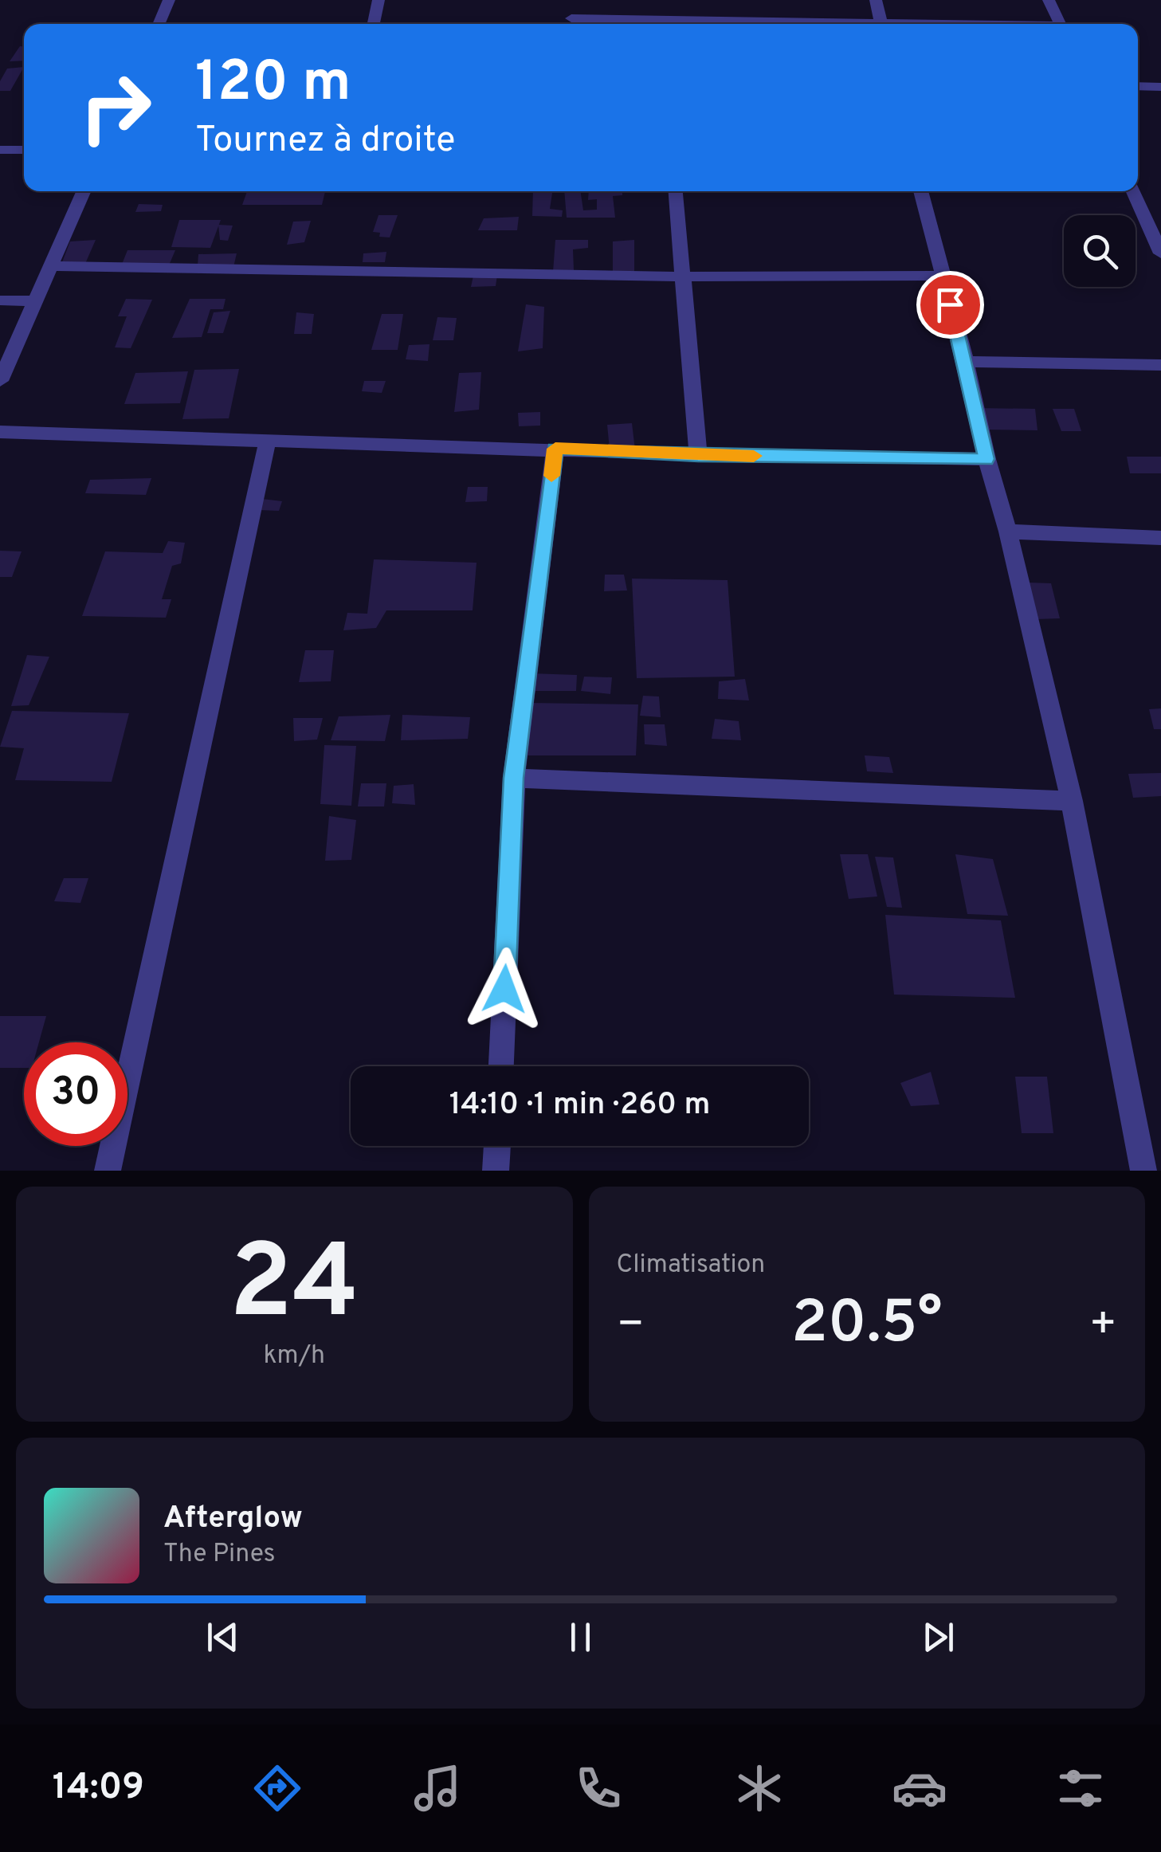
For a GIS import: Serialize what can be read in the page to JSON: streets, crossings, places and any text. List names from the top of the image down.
{
  "page": {
    "turn": ["120 m", "Tournez à droite"],
    "limit": "30",
    "trip": "14:10 · 1 min · 260 m",
    "tile": [
      ["24", "km/h"],
      "Climatisation"
    ],
    "heat": ["−", "20.5°", "+"],
    "song": ["Afterglow", "The Pines"],
    "tabs": "14:09"
  }
}
